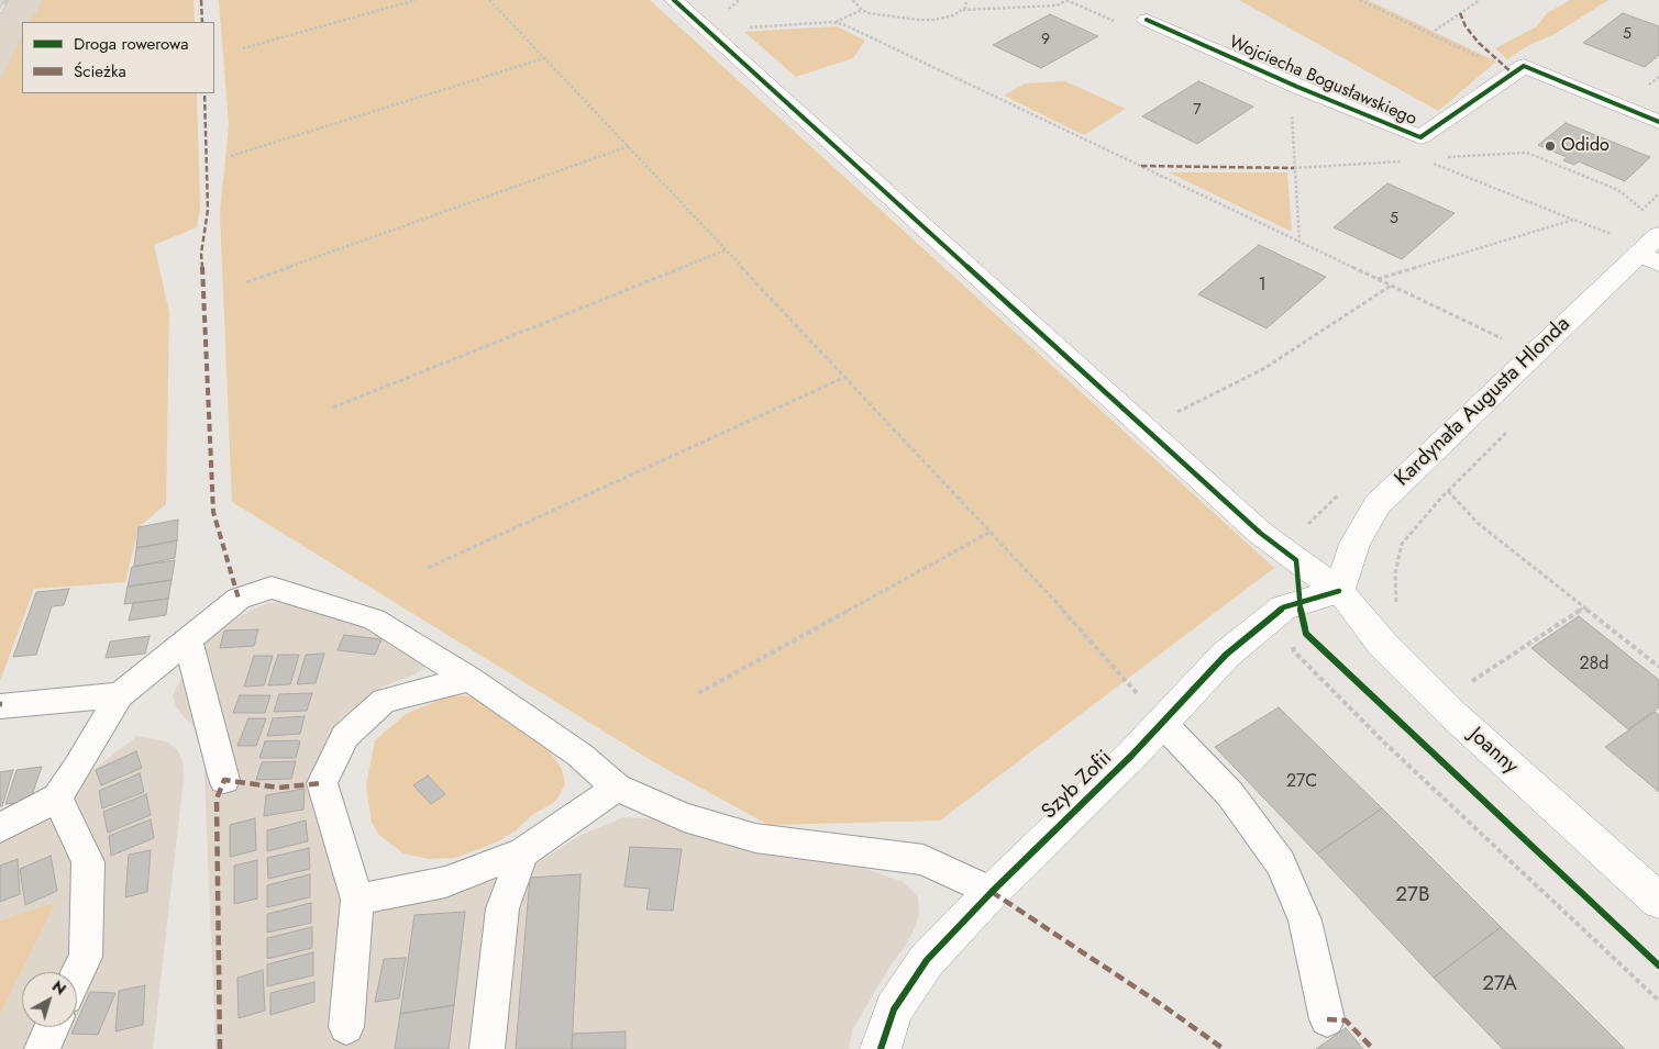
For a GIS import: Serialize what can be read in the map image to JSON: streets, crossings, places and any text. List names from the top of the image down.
{
  "streets": {
    "street": [
      "Wojciecha Bogusławskiego",
      "Kardynała Augusta Hlonda",
      "Joanny",
      "Szyb Zofii"
    ]
  },
  "crossings": [
    ["Kardynała Augusta Hlonda", "Joanny"],
    ["Kardynała Augusta Hlonda", "Szyb Zofii"],
    ["Joanny", "Szyb Zofii"]
  ],
  "places": ["Odido"],
  "house_numbers": [
    "5",
    "9",
    "7",
    "5",
    "1",
    "28d",
    "27C",
    "27B",
    "27A"
  ],
  "legend": ["Droga rowerowa", "Ścieżka"],
  "north": "top right"
}
